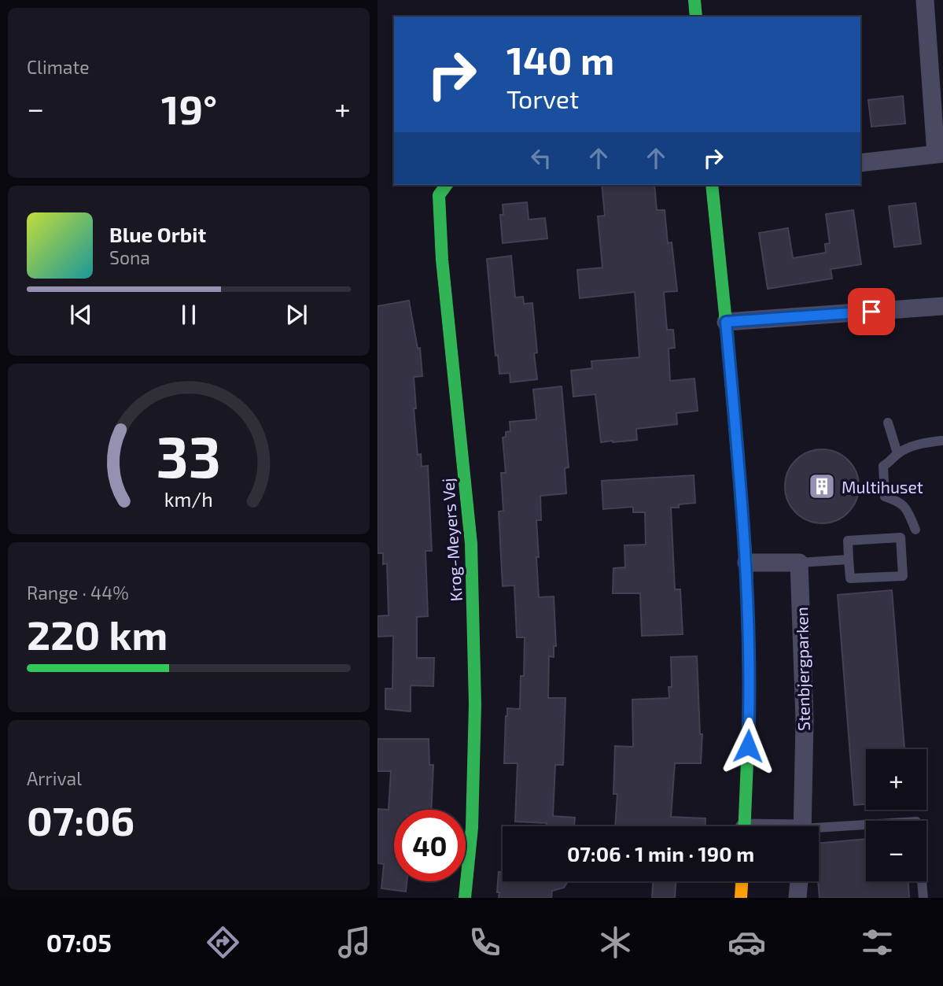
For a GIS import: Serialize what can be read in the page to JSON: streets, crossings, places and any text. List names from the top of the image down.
{
  "streets": {
    "street": ["Krog-Meyers Vej", "Stenbjergparken"]
  },
  "places": {
    "building": ["Multihuset"]
  },
  "page": {
    "tile": [
      "Climate",
      ["Range · 44%", "220 km"],
      ["Arrival", "07:06"]
    ],
    "turn": ["140 m", "Torvet"],
    "heat": ["−", "19°", "+"],
    "song": ["Blue Orbit", "Sona"],
    "map_buttons": ["+", "−"],
    "limit": "40",
    "trip": "07:06 · 1 min · 190 m",
    "tabs": "07:05",
    "gauge": ["33", "km/h"]
  }
}
